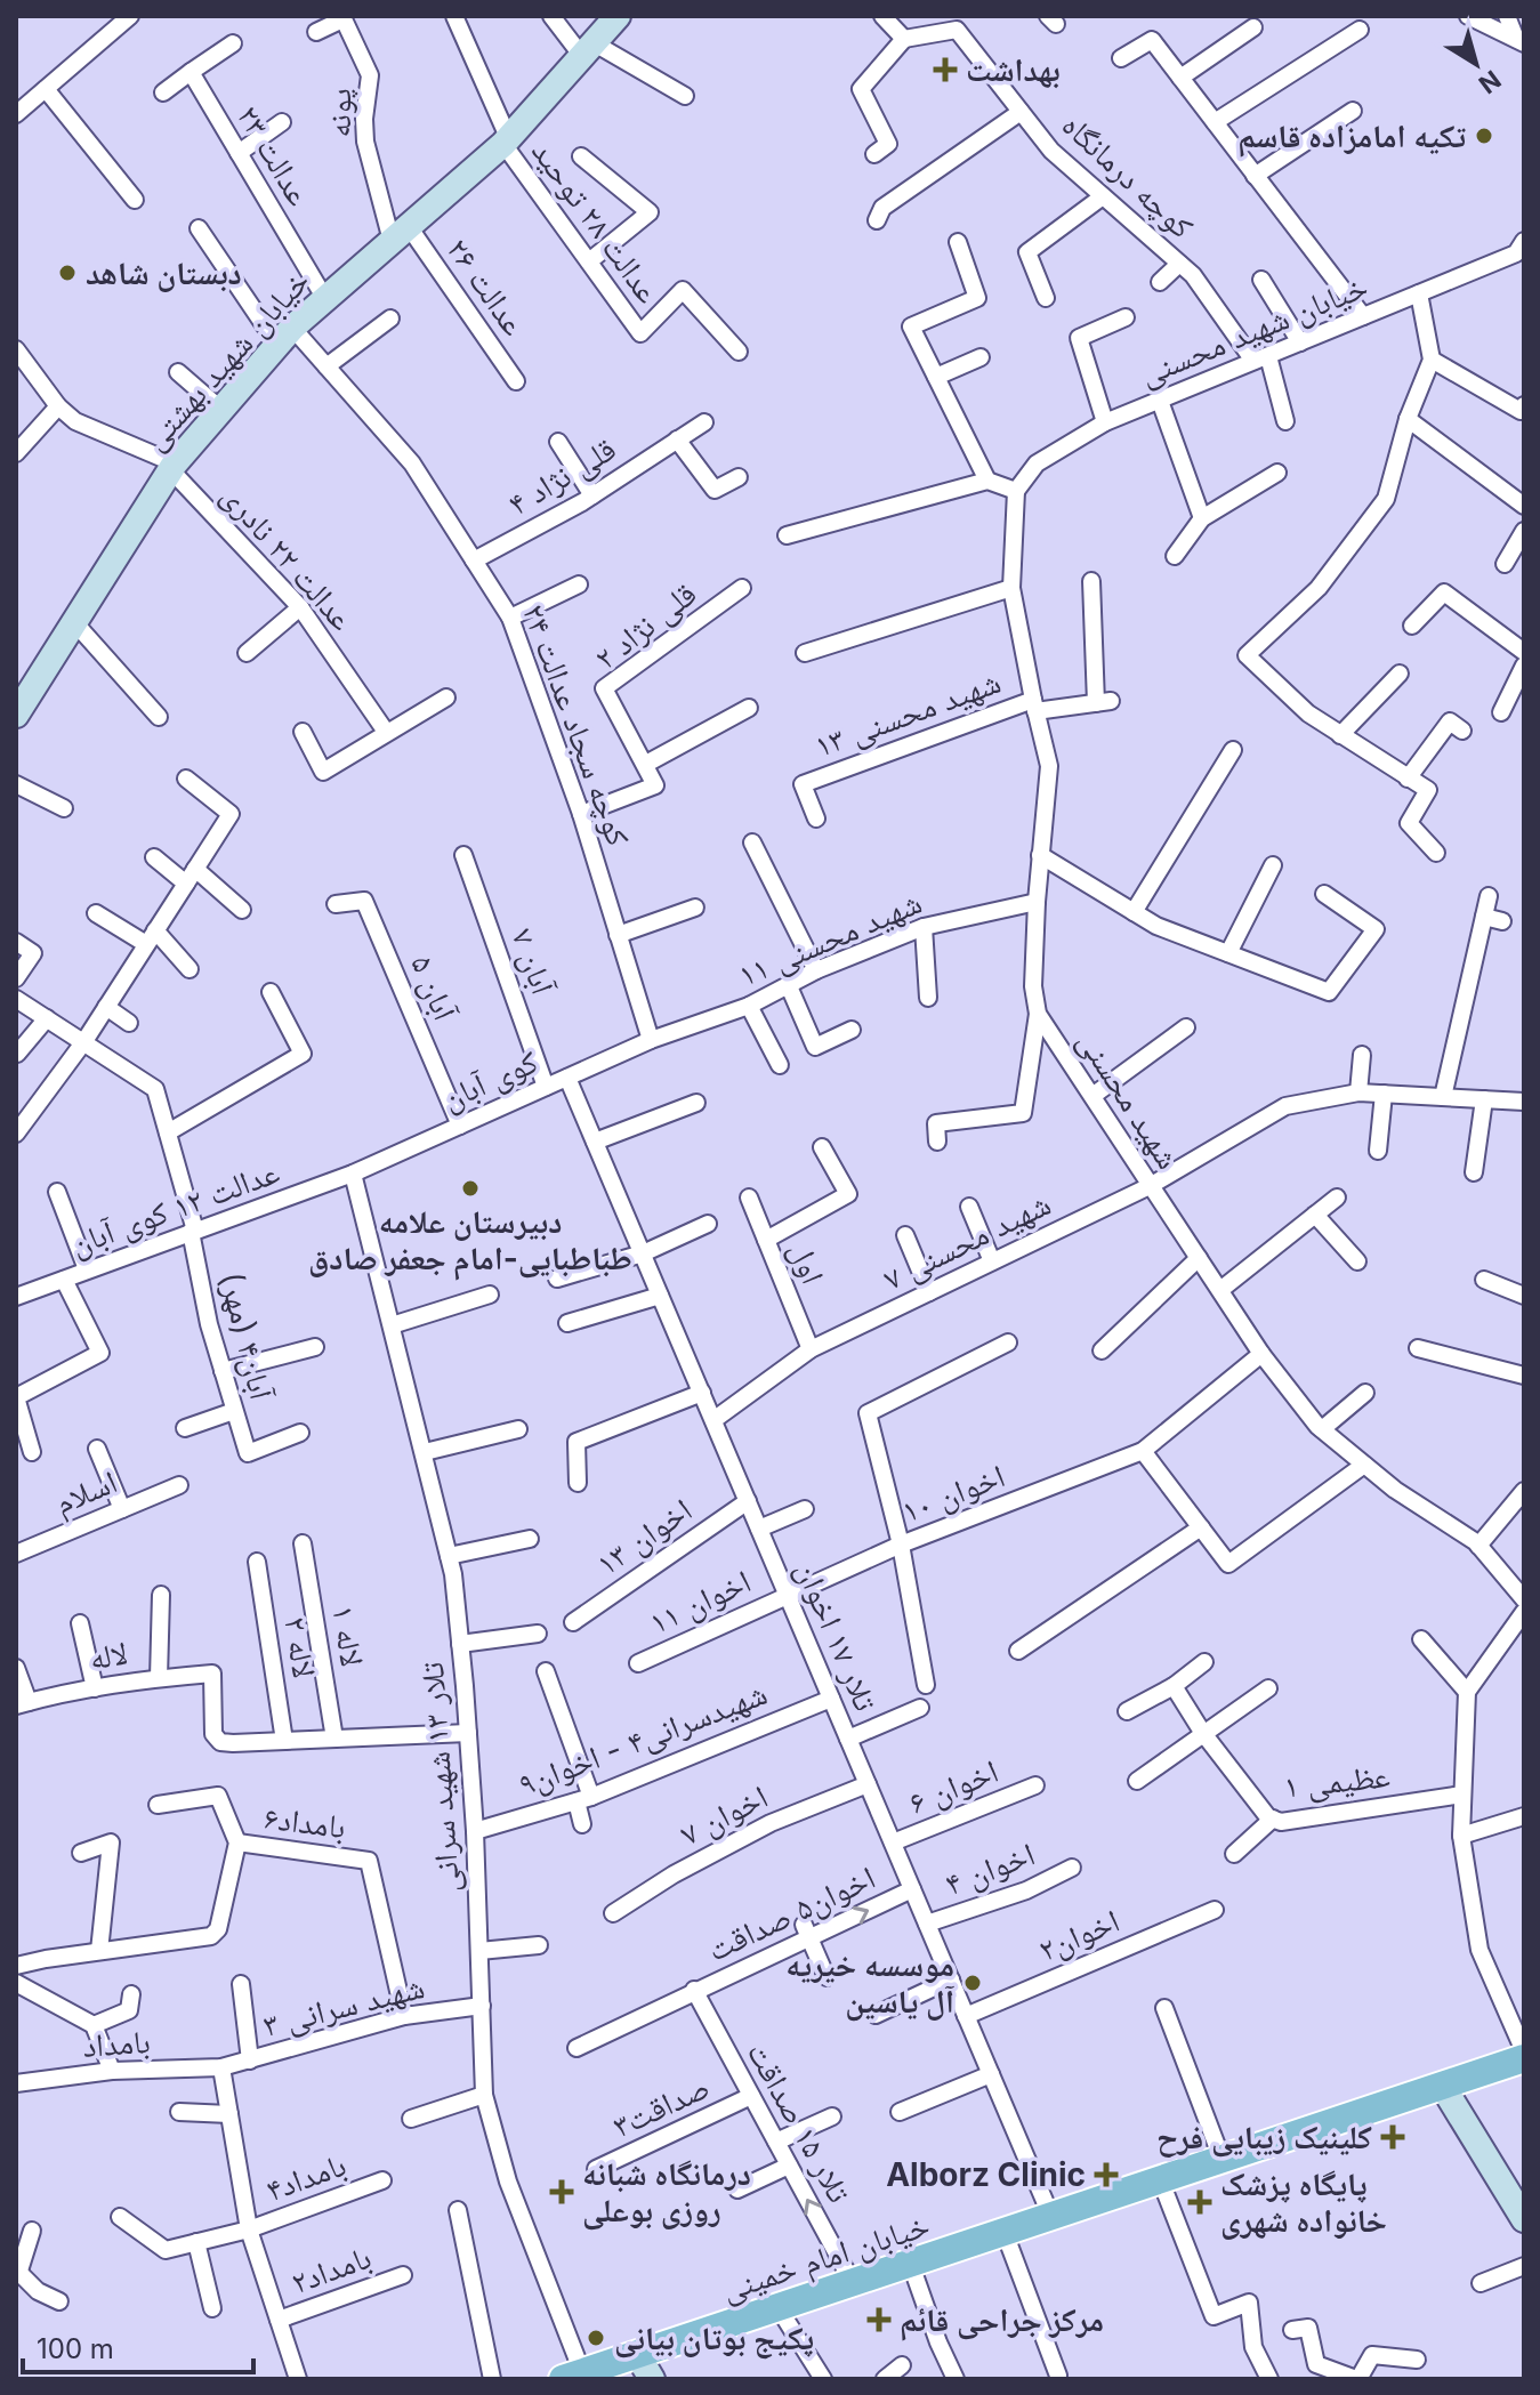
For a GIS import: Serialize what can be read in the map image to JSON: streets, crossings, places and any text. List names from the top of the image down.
{
  "streets": {
    "main road": ["خیابان شهید بهشتی", "خیابان امام خمینی"],
    "street": [
      "پونه",
      "عدالت ۲۳",
      "کوچه درمانگاه",
      "عدالت ۲۸ توحید",
      "عدالت ۲۶",
      "خیابان شهید محسنی",
      "قلی نژاد ۴",
      "عدالت ۲۲ نادری",
      "قلی نژاد ۲",
      "شهید محسنی ۱۳",
      "کوچه سجاد عدالت ۲۴",
      "شهید محسنی ۱۱",
      "آبان ۷",
      "آبان ۵",
      "کوی آبان",
      "شهید محسنی",
      "عدالت ۱۲ کوی آبان",
      "شهید محسنی ۷",
      "اول",
      "آبان۴ (مهر)",
      "اسلام",
      "اخوان ۱۰",
      "اخوان ۱۳",
      "اخوان ۱۱",
      "لاله ۱",
      "تلار ۱۷ اخوان",
      "لاله ۲",
      "لاله",
      "شهیدسرانی۴ - اخوان۹",
      "تلار ۱۳ شهید سرانی",
      "عظیمی ۱",
      "اخوان ۶",
      "اخوان ۷",
      "بامداد۶",
      "اخوان ۴",
      "اخوان۵ صداقت",
      "اخوان۲",
      "شهید سرانی ۳",
      "بامداد",
      "صداقت۳",
      "تلار ۱۵ صداقت",
      "بامداد۴",
      "بامداد۲"
    ]
  },
  "crossings": [
    ["پونه", "عدالت ۲۶"],
    ["پونه", "خیابان شهید بهشتی"],
    ["عدالت ۲۳", "خیابان شهید بهشتی"],
    ["کوچه درمانگاه", "خیابان شهید محسنی"],
    ["عدالت ۲۸ توحید", "خیابان شهید بهشتی"],
    ["عدالت ۲۶", "خیابان شهید بهشتی"],
    ["خیابان شهید محسنی", "شهید محسنی"],
    ["خیابان شهید بهشتی", "عدالت ۲۲ نادری"],
    ["خیابان شهید بهشتی", "کوچه سجاد عدالت ۲۴"],
    ["قلی نژاد ۴", "کوچه سجاد عدالت ۲۴"],
    ["شهید محسنی ۱۳", "شهید محسنی"],
    ["کوچه سجاد عدالت ۲۴", "شهید محسنی ۱۱"],
    ["کوچه سجاد عدالت ۲۴", "کوی آبان"],
    ["شهید محسنی ۱۱", "کوی آبان"],
    ["شهید محسنی ۱۱", "شهید محسنی"],
    ["آبان ۷", "کوی آبان"],
    ["آبان ۵", "کوی آبان"],
    ["کوی آبان", "عدالت ۱۲ کوی آبان"],
    ["کوی آبان", "تلار ۱۷ اخوان"],
    ["کوی آبان", "تلار ۱۳ شهید سرانی"],
    ["شهید محسنی", "شهید محسنی ۷"],
    ["شهید محسنی", "اخوان ۱۰"],
    ["عدالت ۱۲ کوی آبان", "آبان۴ (مهر)"],
    ["عدالت ۱۲ کوی آبان", "تلار ۱۳ شهید سرانی"],
    ["شهید محسنی ۷", "اول"],
    ["شهید محسنی ۷", "تلار ۱۷ اخوان"],
    ["اخوان ۱۰", "اخوان ۱۱"],
    ["اخوان ۱۰", "تلار ۱۷ اخوان"],
    ["اخوان ۱۳", "تلار ۱۷ اخوان"],
    ["اخوان ۱۱", "تلار ۱۷ اخوان"],
    ["تلار ۱۷ اخوان", "شهیدسرانی۴ - اخوان۹"],
    ["تلار ۱۷ اخوان", "اخوان ۶"],
    ["تلار ۱۷ اخوان", "اخوان ۷"],
    ["تلار ۱۷ اخوان", "اخوان ۴"],
    ["تلار ۱۷ اخوان", "اخوان۵ صداقت"],
    ["تلار ۱۷ اخوان", "اخوان۲"],
    ["تلار ۱۷ اخوان", "خیابان امام خمینی"],
    ["لاله ۲", "لاله"],
    ["شهیدسرانی۴ - اخوان۹", "تلار ۱۳ شهید سرانی"],
    ["تلار ۱۳ شهید سرانی", "شهید سرانی ۳"],
    ["تلار ۱۳ شهید سرانی", "خیابان امام خمینی"],
    ["بامداد۶", "شهید سرانی ۳"],
    ["اخوان۵ صداقت", "تلار ۱۵ صداقت"],
    ["شهید سرانی ۳", "بامداد"],
    ["صداقت۳", "تلار ۱۵ صداقت"],
    ["تلار ۱۵ صداقت", "خیابان امام خمینی"]
  ],
  "one_way": ["تلار ۱۵ صداقت"],
  "places": {
    "health": [
      "بهداشت",
      "کلینیک زیبایی فرح",
      "Alborz Clinic",
      "درمانگاه شبانه روزی بوعلی",
      "پایگاه پزشک خانواده شهری",
      "مرکز جراحی قائم"
    ],
    "other": [
      "تکیه امامزاده قاسم",
      "دبستان شاهد",
      "دبیرستان علامه طباطبایی-امام جعفر صادق",
      "موسسه خیریه آل یاسین",
      "پکیج بوتان بیانی"
    ]
  },
  "scale_bar": "100 m",
  "north": "bottom right"
}
